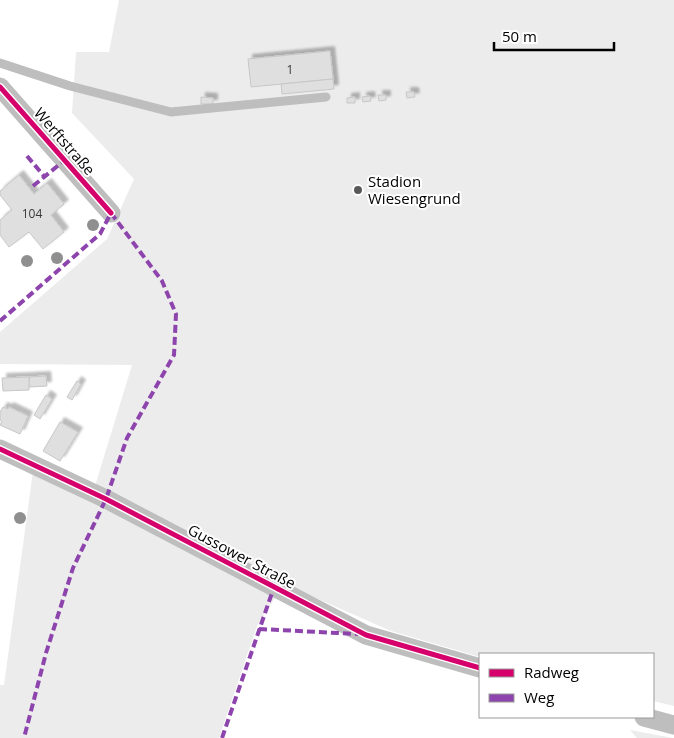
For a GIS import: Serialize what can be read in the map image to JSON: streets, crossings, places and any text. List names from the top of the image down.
{
  "streets": {
    "street": ["Werftstraße", "Gussower Straße"]
  },
  "places": ["Stadion Wiesengrund"],
  "house_numbers": ["1", "104"],
  "legend": ["Radweg", "Weg"],
  "scale_bar": "50 m"
}
